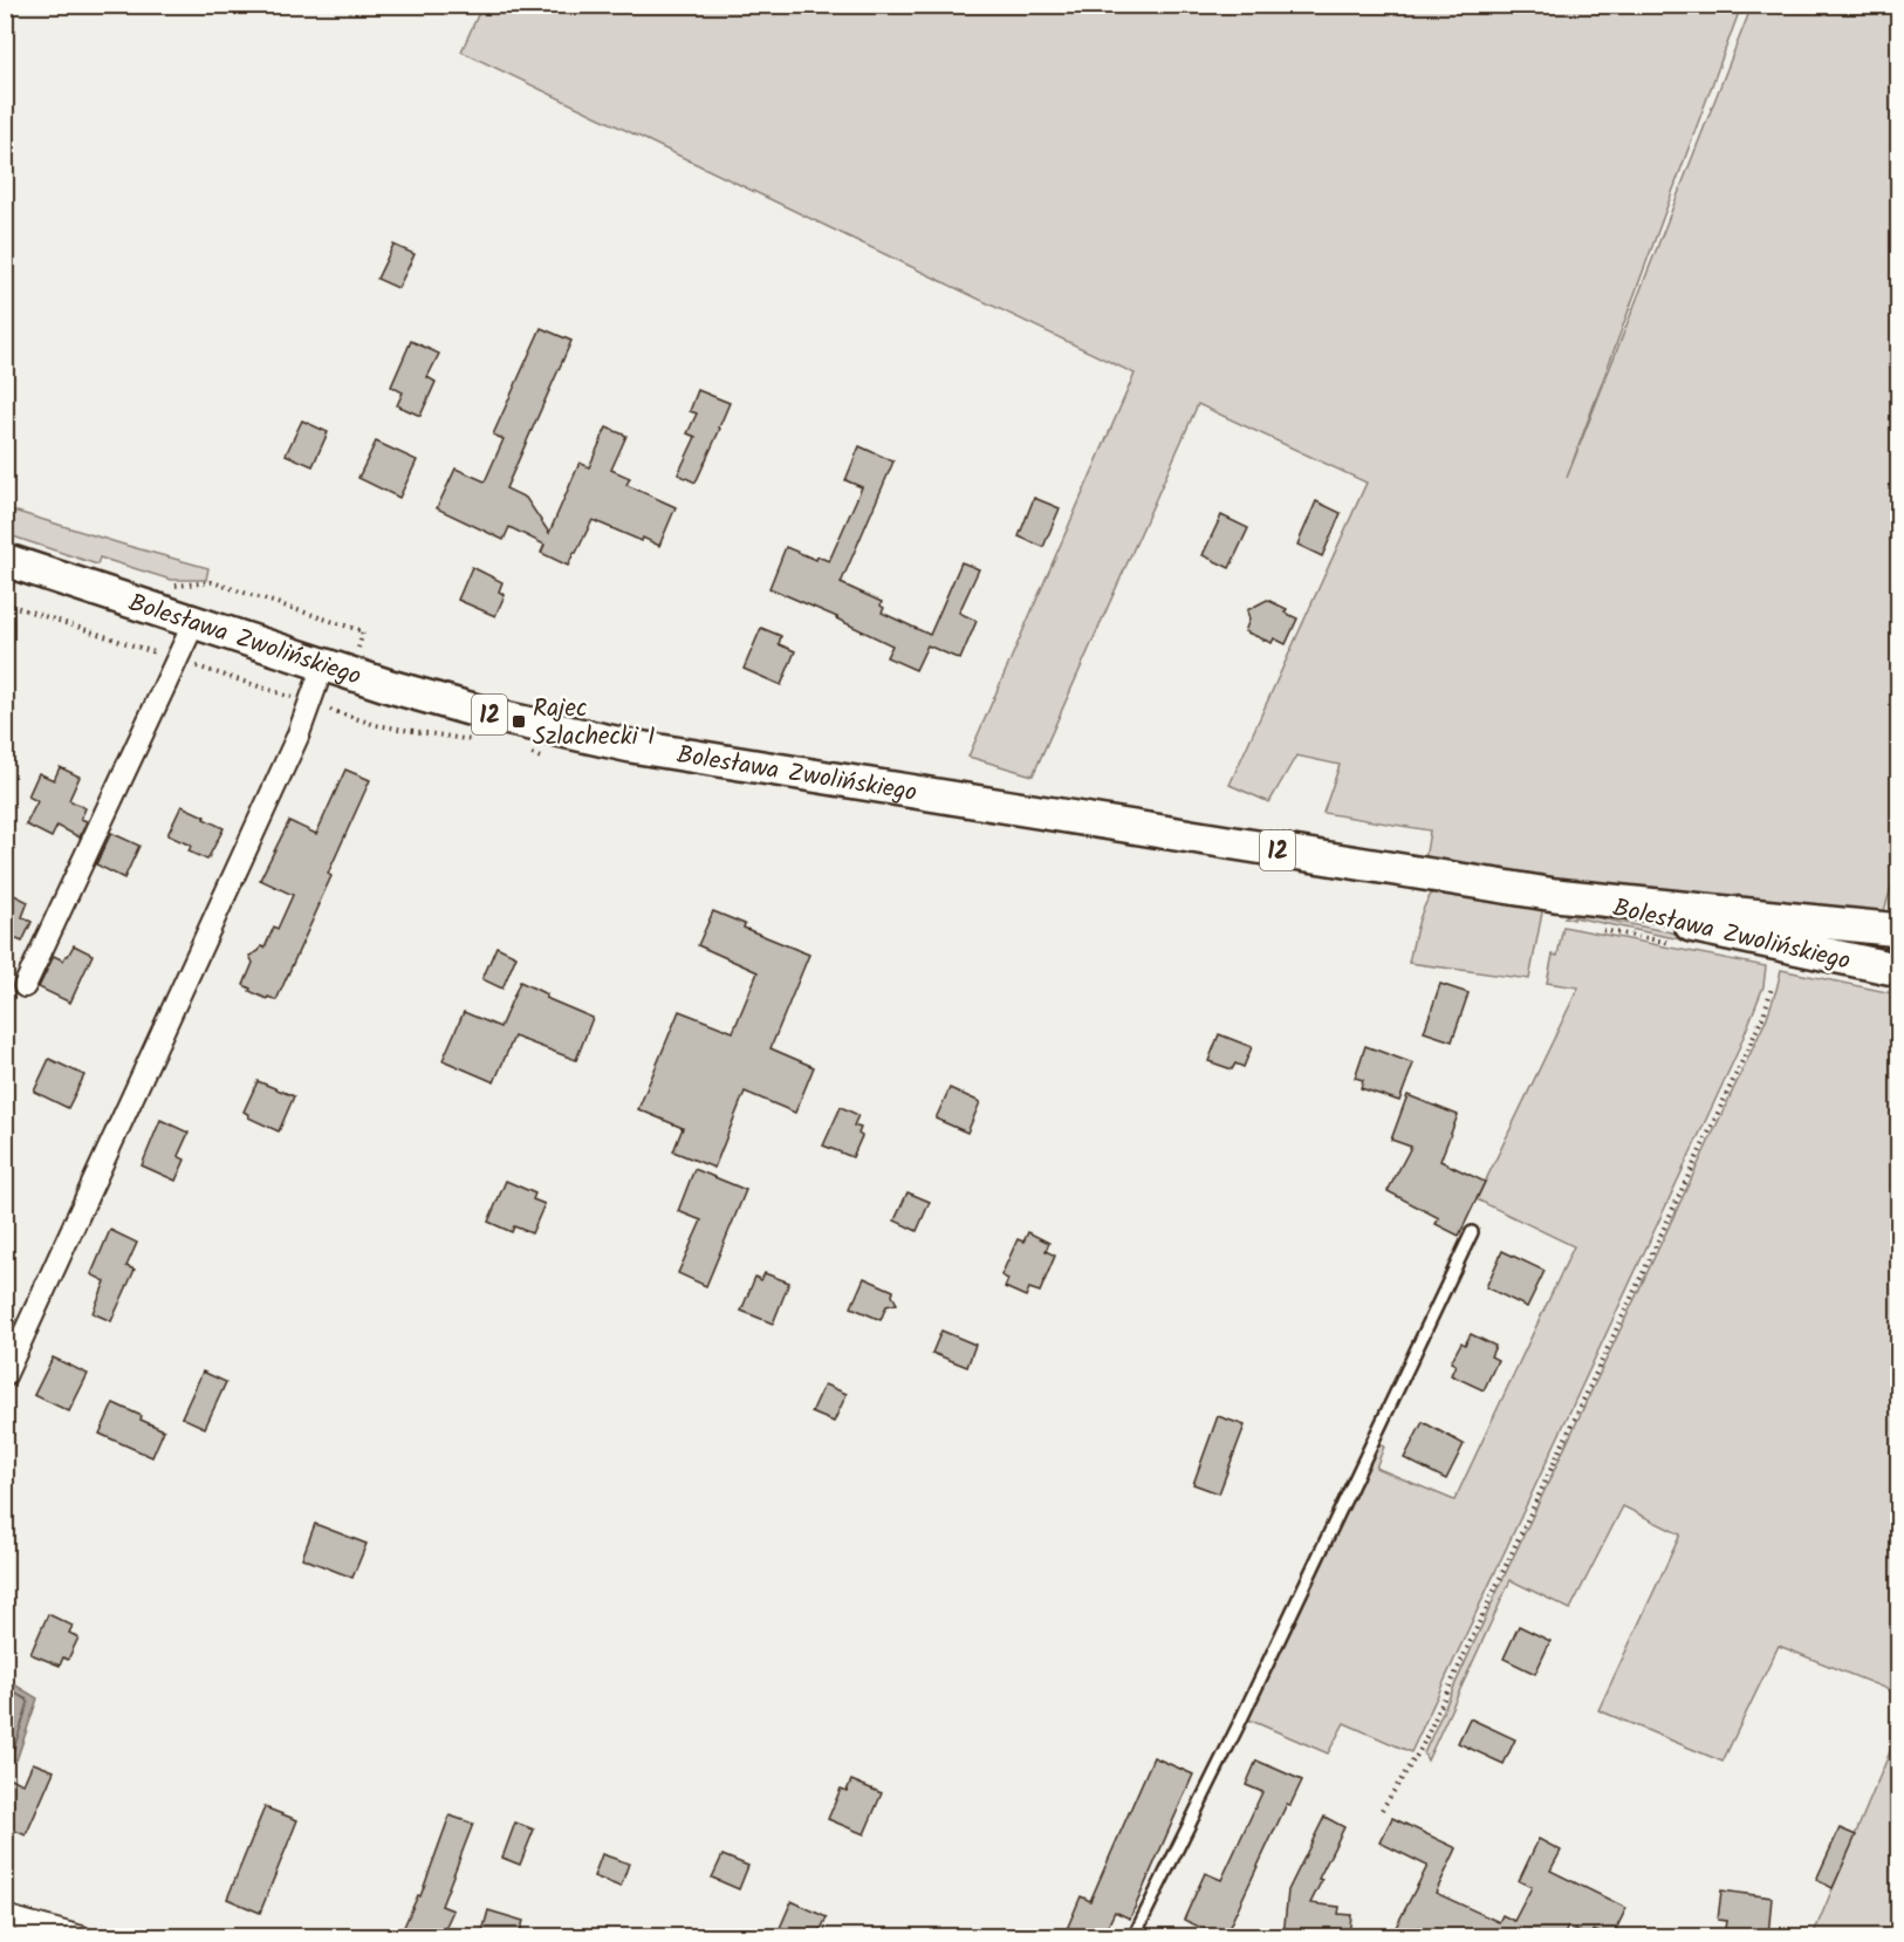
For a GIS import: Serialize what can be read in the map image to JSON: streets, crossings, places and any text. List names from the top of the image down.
{
  "streets": {
    "main road": ["Bolesława Zwolińskiego", "12"]
  },
  "places": {
    "transit": ["Rajec Szlachecki I"]
  }
}
